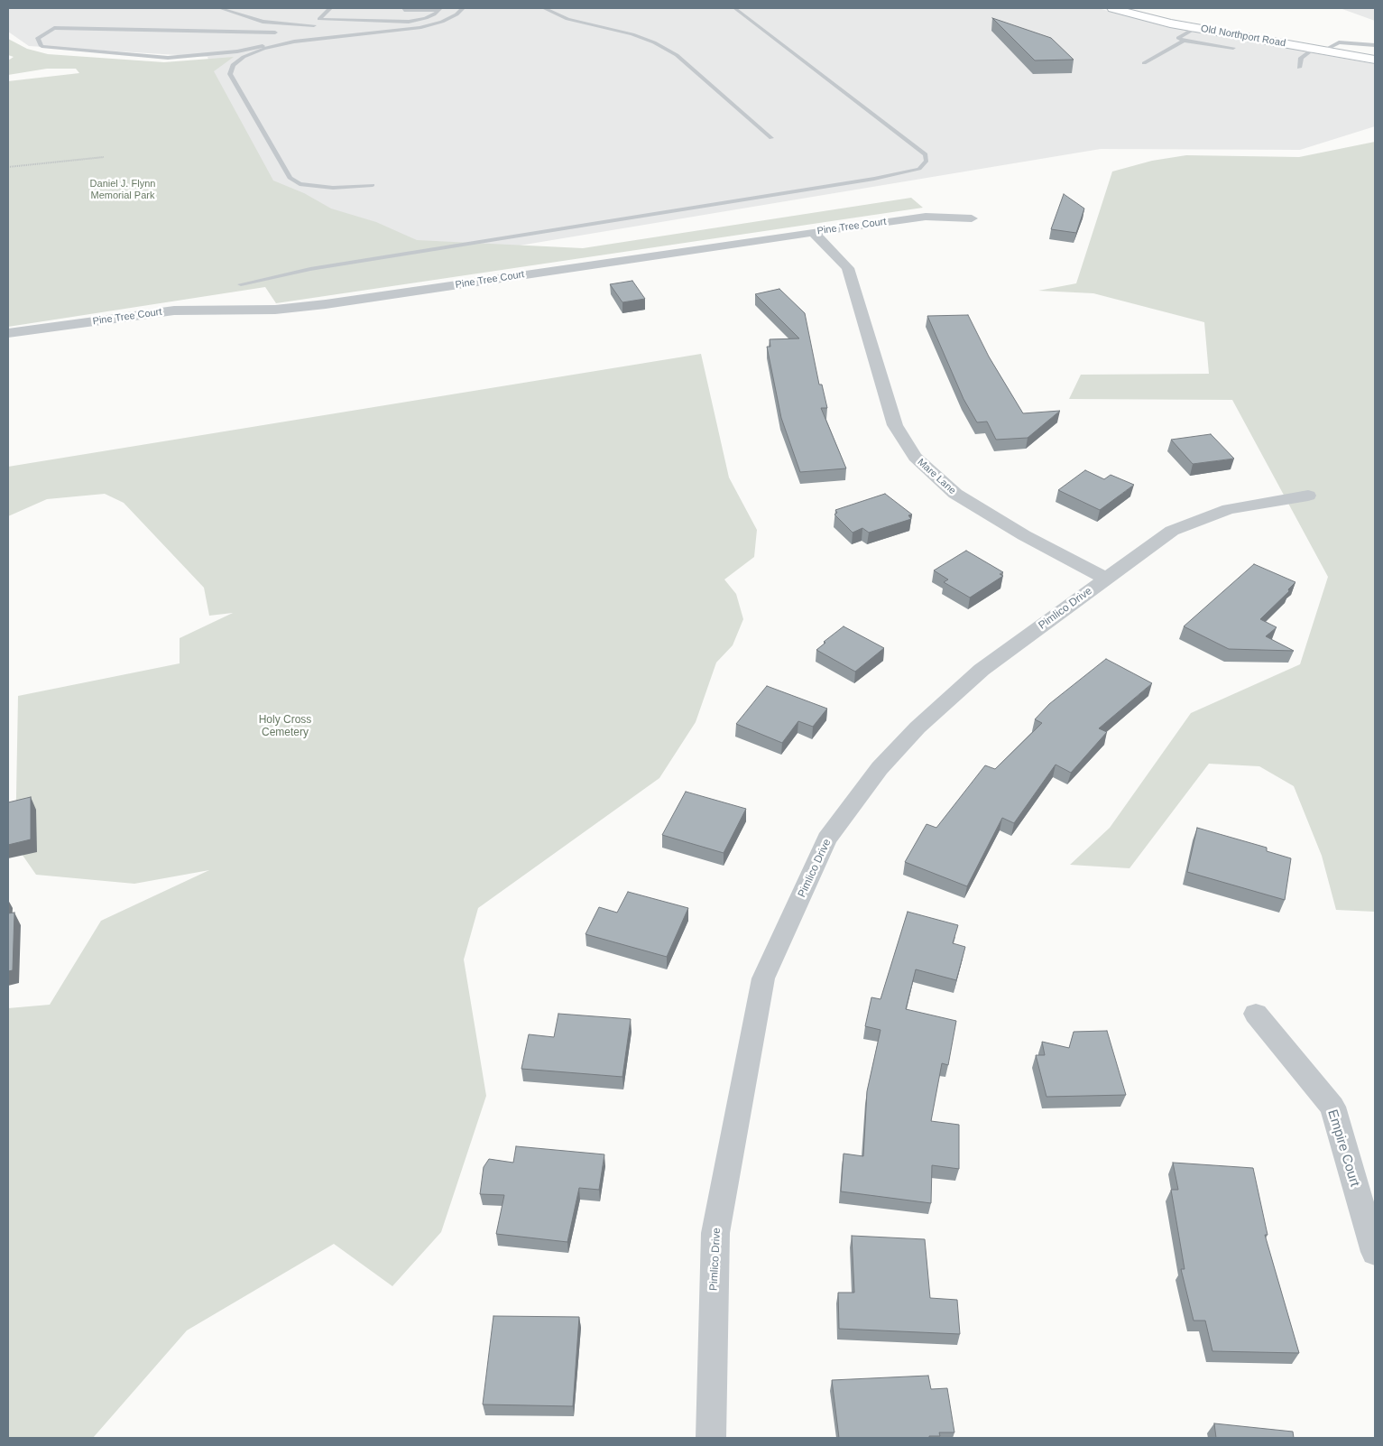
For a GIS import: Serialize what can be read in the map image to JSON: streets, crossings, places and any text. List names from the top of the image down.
{
  "streets": {
    "main road": ["Old Northport Road"],
    "street": [
      "Pine Tree Court",
      "Mare Lane",
      "Pimlico Drive",
      "Empire Court"
    ]
  },
  "crossings": [
    ["Pine Tree Court", "Mare Lane"],
    ["Mare Lane", "Pimlico Drive"]
  ],
  "parks": ["Daniel J. Flynn Memorial Park", "Holy Cross Cemetery"]
}
